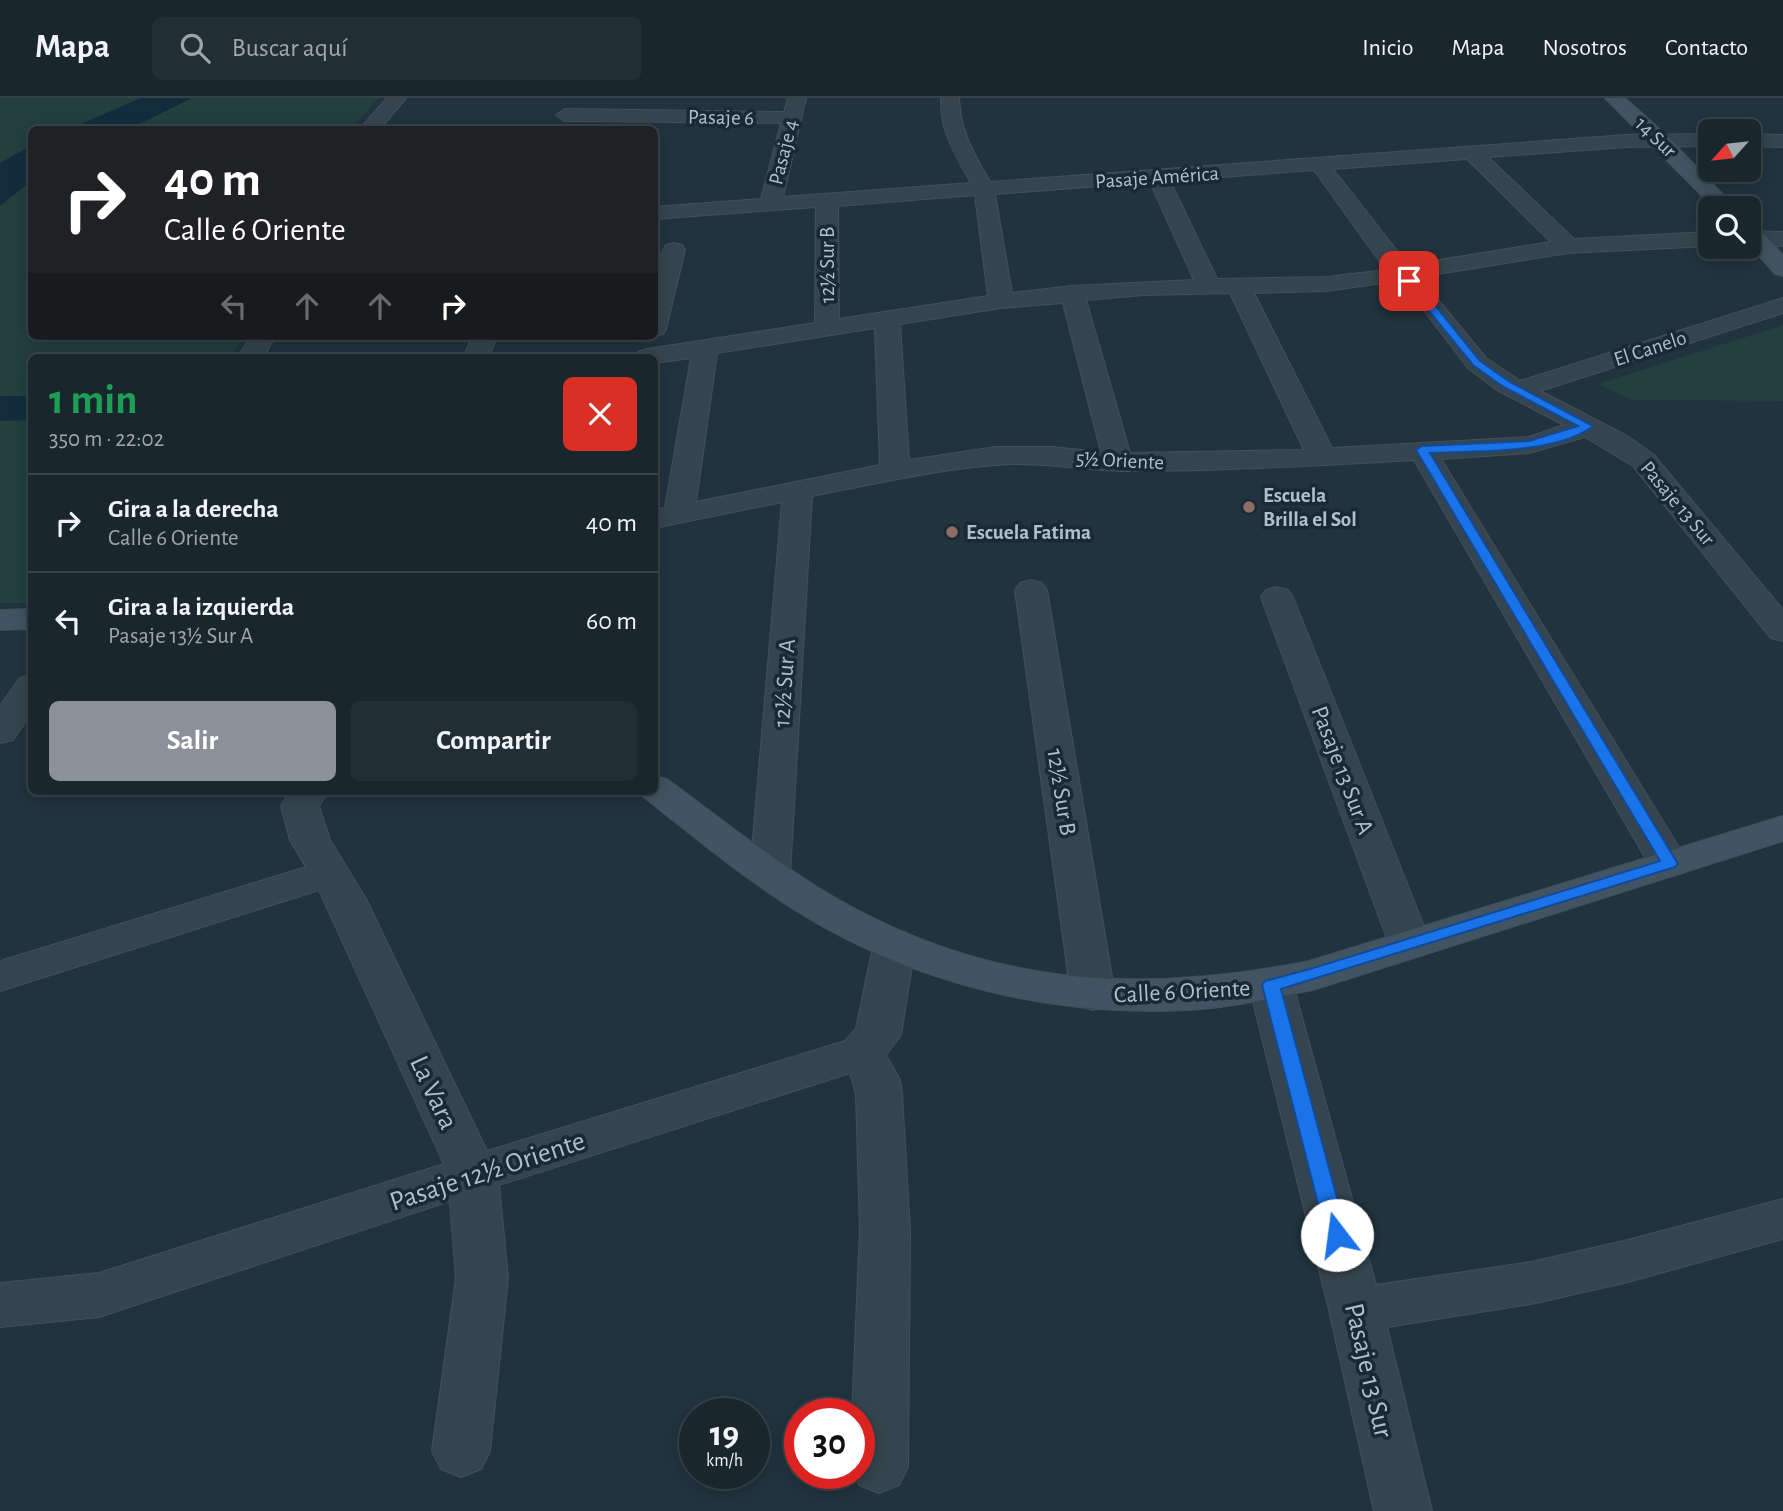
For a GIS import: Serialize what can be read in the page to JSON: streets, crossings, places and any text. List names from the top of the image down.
{
  "streets": {
    "main road": ["14 Sur", "Calle 6 Oriente"],
    "street": [
      "Pasaje 6",
      "Pasaje 4",
      "Pasaje América",
      "12½ Sur B",
      "El Canelo",
      "5½ Oriente",
      "Pasaje 13 Sur",
      "12½ Sur A",
      "Pasaje 13 Sur A",
      "La Vara",
      "Pasaje 12½ Oriente"
    ]
  },
  "crossings": [
    ["Pasaje 6", "Pasaje 4"],
    ["14 Sur", "Pasaje América"],
    ["Pasaje 4", "Pasaje América"],
    ["Pasaje América", "12½ Sur B"],
    ["Pasaje América", "Pasaje 13 Sur"],
    ["12½ Sur B", "Calle 6 Oriente"],
    ["El Canelo", "Pasaje 13 Sur"],
    ["5½ Oriente", "Pasaje 13 Sur"],
    ["5½ Oriente", "12½ Sur A"],
    ["Pasaje 13 Sur", "Calle 6 Oriente"],
    ["12½ Sur A", "Calle 6 Oriente"],
    ["Pasaje 13 Sur A", "Calle 6 Oriente"],
    ["La Vara", "Pasaje 12½ Oriente"]
  ],
  "places": ["Escuela Brilla el Sol", "Escuela Fatima"],
  "north": "bottom left",
  "page": {
    "header": "Mapa",
    "search": "Buscar aquí",
    "nav": [
      "Inicio",
      "Mapa",
      "Nosotros",
      "Contacto"
    ],
    "turn": ["40 m", "Calle 6 Oriente"],
    "heading": ["1 min", "350 m · 22:02"],
    "list": [
      {
        "name": "Gira a la derecha",
        "note": "Calle 6 Oriente",
        "value": "40 m"
      },
      {
        "name": "Gira a la izquierda",
        "note": "Pasaje 13½ Sur A",
        "value": "60 m"
      }
    ],
    "buttons": ["Salir", "Compartir"],
    "speed": "19 km/h",
    "limit": "30"
  }
}
